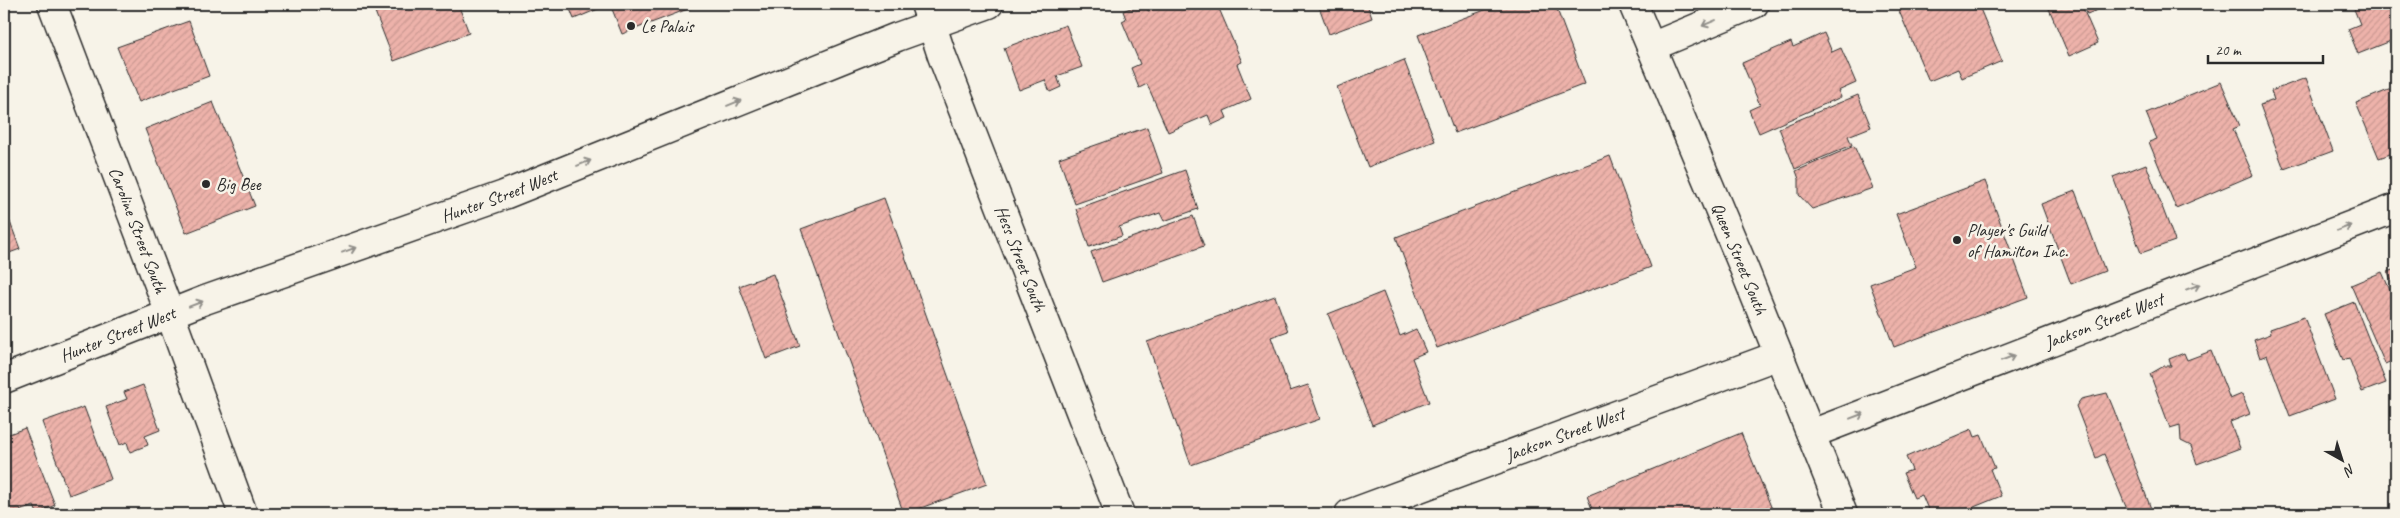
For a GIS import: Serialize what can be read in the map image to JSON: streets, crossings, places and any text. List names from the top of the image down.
{
  "streets": {
    "street": [
      "Hunter Street West",
      "Caroline Street South",
      "Queen Street South",
      "Hess Street South",
      "Jackson Street West"
    ]
  },
  "crossings": [
    ["Hunter Street West", "Caroline Street South"],
    ["Hunter Street West", "Hess Street South"],
    ["Queen Street South", "Jackson Street West"]
  ],
  "one_way": ["Hunter Street West", "Jackson Street West"],
  "places": ["Le Palais", "Big Bee", "Player's Guild of Hamilton Inc."],
  "scale_bar": "20 m",
  "north": "bottom right"
}
